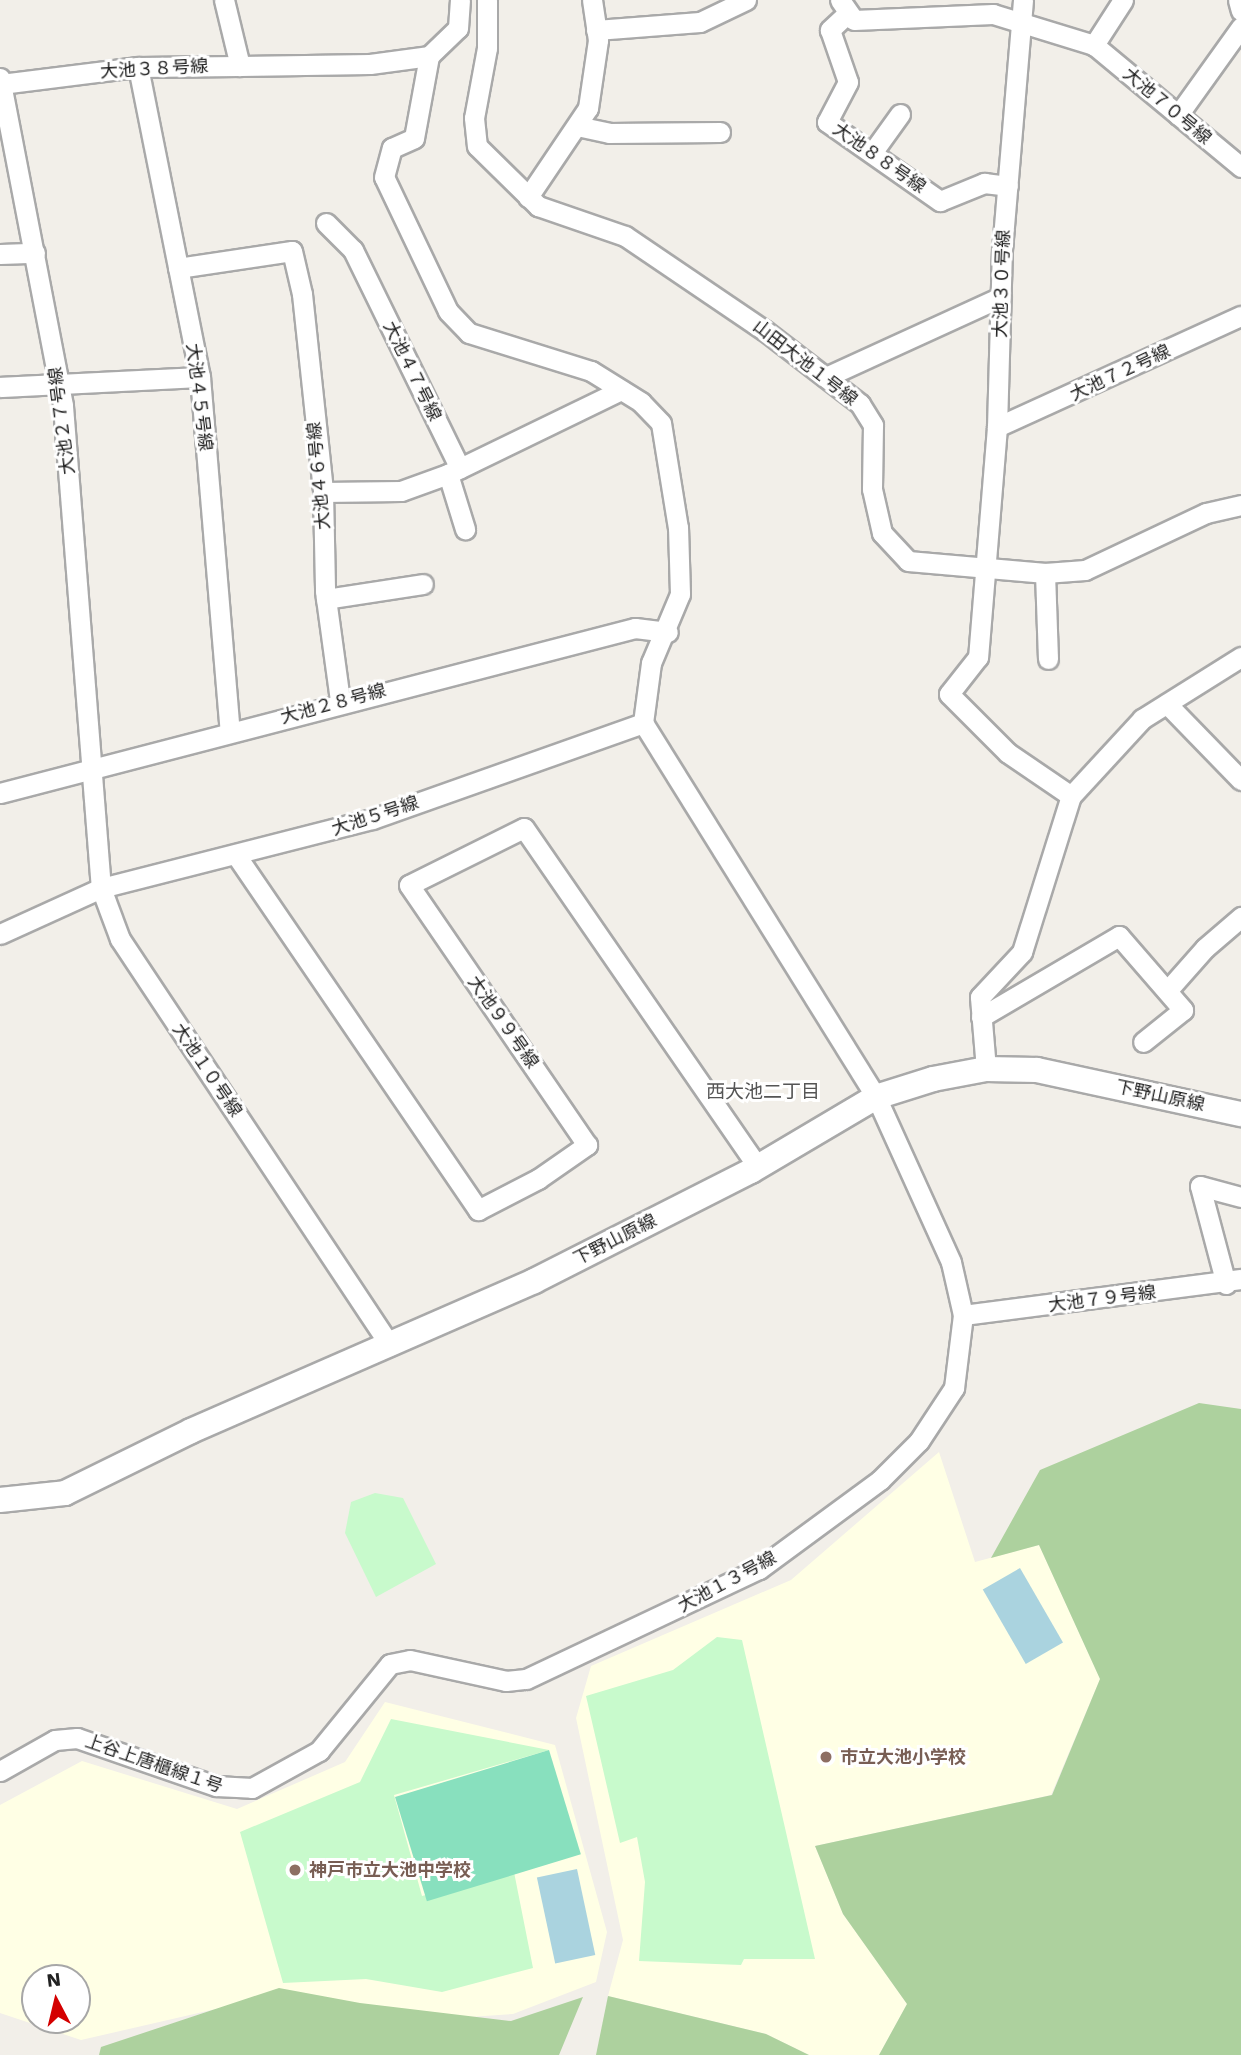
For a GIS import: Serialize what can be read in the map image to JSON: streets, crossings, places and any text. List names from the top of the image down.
{
  "streets": {
    "street": [
      "大池３８号線",
      "大池７０号線",
      "大池８８号線",
      "大池３０号線",
      "山田大池１号線",
      "大池４７号線",
      "大池７２号線",
      "大池４５号線",
      "大池２７号線",
      "大池４６号線",
      "大池２８号線",
      "大池５号線",
      "大池９９号線",
      "大池１０号線",
      "下野山原線",
      "大池７９号線",
      "大池１３号線",
      "上谷上唐櫃線１号"
    ]
  },
  "crossings": [
    ["大池３８号線", "大池４５号線"],
    ["大池３８号線", "大池２７号線"],
    ["大池７０号線", "大池８８号線"],
    ["大池７０号線", "大池３０号線"],
    ["大池８８号線", "大池３０号線"],
    ["大池３０号線", "山田大池１号線"],
    ["大池３０号線", "大池７２号線"],
    ["大池４５号線", "大池４６号線"],
    ["大池４５号線", "大池２８号線"],
    ["大池２７号線", "大池２８号線"],
    ["大池２７号線", "大池１０号線"],
    ["大池４６号線", "大池２８号線"],
    ["大池２８号線", "大池１０号線"],
    ["大池５号線", "大池９９号線"],
    ["大池５号線", "大池１０号線"],
    ["大池５号線", "大池１３号線"],
    ["大池９９号線", "下野山原線"],
    ["大池１０号線", "下野山原線"],
    ["下野山原線", "大池１３号線"],
    ["大池７９号線", "大池１３号線"],
    ["大池１３号線", "上谷上唐櫃線１号"]
  ],
  "districts": ["西大池二丁目"],
  "places": ["市立大池小学校", "神戸市立大池中学校"],
  "north": "top"
}
